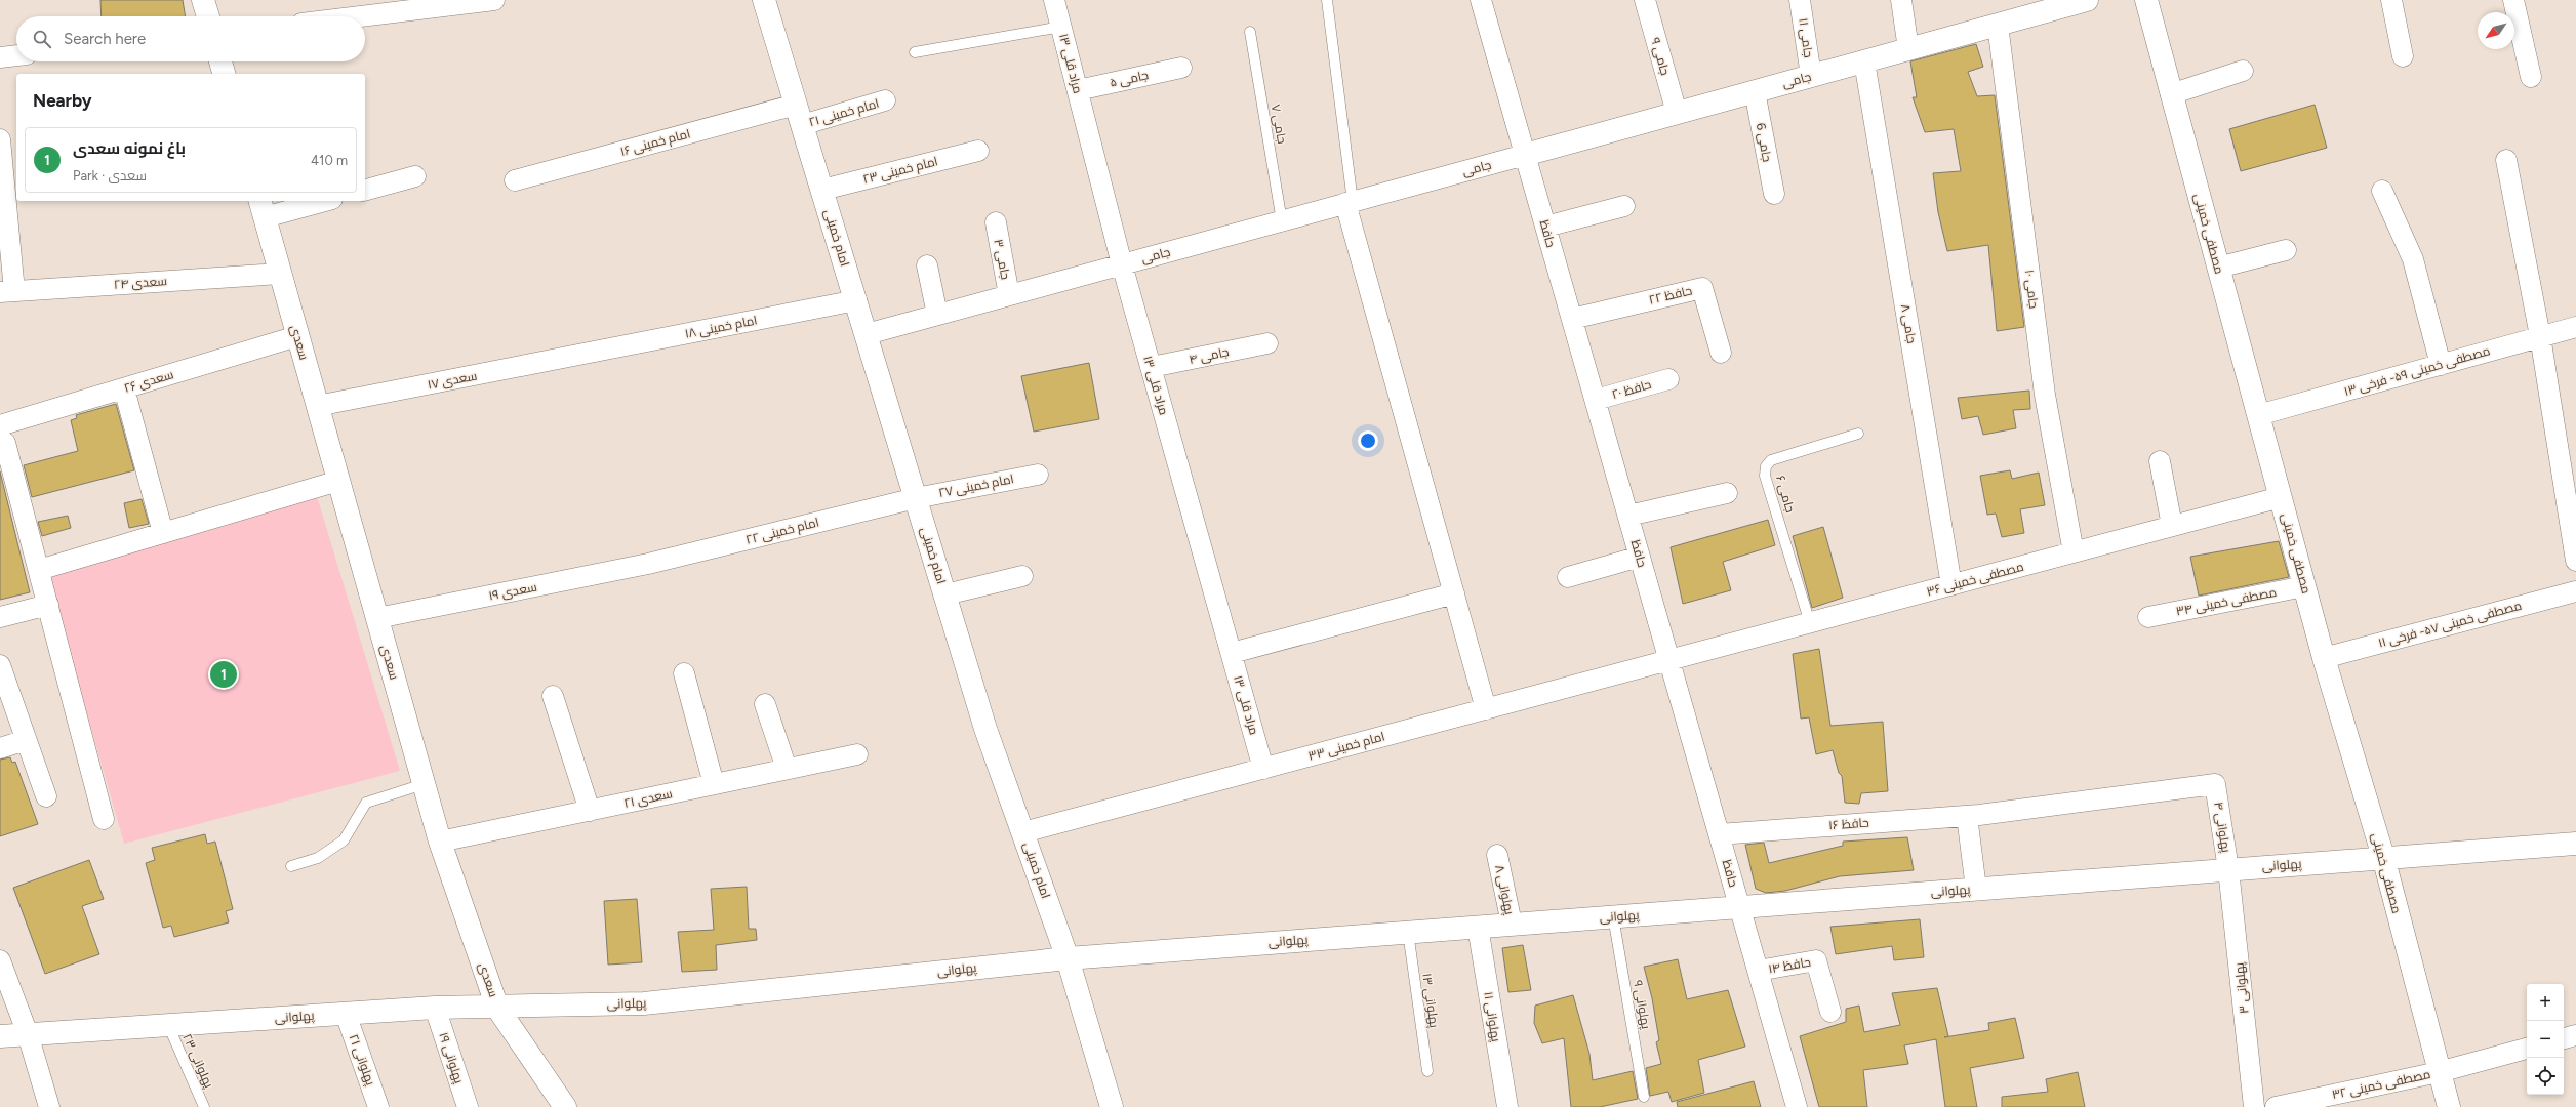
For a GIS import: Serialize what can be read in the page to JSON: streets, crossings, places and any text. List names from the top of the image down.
{
  "streets": {
    "main road": [
      "جامی",
      "مصطفی خمینی",
      "امام خمینی",
      "سعدی",
      "پهلوانی"
    ],
    "street": [
      "جامی ۱۱",
      "جامی ۹",
      "مراد قلی ۱۳",
      "جامی ۵",
      "امام خمینی ۲۱",
      "امام خمینی ۱۶",
      "جامی 6",
      "امام خمینی ۲۳",
      "حافظ",
      "جامی ۳",
      "سعدی ۲۴",
      "جامی ۱۰",
      "حافظ ۲۲",
      "جامی ۸",
      "امام خمینی ۱۸",
      "جامی ۴",
      "مصطفی خمینی ۵۹- فرخی ۱۳",
      "سعدی ۱۷",
      "سعدی ۲۶",
      "حافظ ۲۰",
      "امام خمینی ۲۷",
      "امام خمینی ۲۲",
      "مصطفی خمینی ۳۶",
      "سعدی ۱۹",
      "مصطفی خمینی ۳۴",
      "مصطفی خمینی ۵۷- فرخی ۱۱",
      "امام خمینی ۳۳",
      "سعدی ۲۱",
      "حافظ ۱۶",
      "پهلوانی ۴",
      "پهلوانی ۸",
      "حافظ ۱۴",
      "پهلوانی ۳",
      "پهلوانی ۱۱",
      "پهلوانی ۱۹",
      "پهلوانی ۲۱",
      "مصطفی خمینی ۳۲"
    ],
    "lane": [
      "جامی ۷",
      "جامی ۶",
      "پهلوانی ۱۳",
      "پهلوانی ۹",
      "پهلوانی ۲۳"
    ]
  },
  "crossings": [
    ["جامی ۱۱", "جامی"],
    ["جامی ۹", "جامی"],
    ["مراد قلی ۱۳", "جامی ۵"],
    ["مراد قلی ۱۳", "جامی"],
    ["مراد قلی ۱۳", "جامی ۴"],
    ["مراد قلی ۱۳", "امام خمینی ۳۳"],
    ["جامی", "جامی ۷"],
    ["جامی", "جامی 6"],
    ["جامی", "حافظ"],
    ["جامی", "امام خمینی"],
    ["جامی", "جامی ۳"],
    ["جامی", "جامی ۱۰"],
    ["جامی", "جامی ۸"],
    ["امام خمینی ۲۱", "امام خمینی ۱۶"],
    ["امام خمینی ۲۱", "امام خمینی"],
    ["امام خمینی ۱۶", "امام خمینی"],
    ["امام خمینی ۲۳", "امام خمینی"],
    ["حافظ", "حافظ ۲۲"],
    ["حافظ", "حافظ ۲۰"],
    ["حافظ", "مصطفی خمینی ۳۶"],
    ["حافظ", "امام خمینی ۳۳"],
    ["حافظ", "حافظ ۱۶"],
    ["حافظ", "پهلوانی"],
    ["حافظ", "حافظ ۱۴"],
    ["مصطفی خمینی", "مصطفی خمینی ۵۹- فرخی ۱۳"],
    ["مصطفی خمینی", "مصطفی خمینی ۳۶"],
    ["مصطفی خمینی", "مصطفی خمینی ۳۴"],
    ["مصطفی خمینی", "مصطفی خمینی ۵۷- فرخی ۱۱"],
    ["مصطفی خمینی", "پهلوانی"],
    ["مصطفی خمینی", "مصطفی خمینی ۳۲"],
    ["امام خمینی", "امام خمینی ۱۸"],
    ["امام خمینی", "امام خمینی ۲۷"],
    ["امام خمینی", "امام خمینی ۲۲"],
    ["امام خمینی", "امام خمینی ۳۳"],
    ["امام خمینی", "پهلوانی"],
    ["سعدی ۲۴", "سعدی"],
    ["جامی ۱۰", "مصطفی خمینی ۳۶"],
    ["جامی ۸", "مصطفی خمینی ۳۶"],
    ["امام خمینی ۱۸", "سعدی ۱۷"],
    ["سعدی", "سعدی ۱۷"],
    ["سعدی", "سعدی ۲۶"],
    ["سعدی", "سعدی ۱۹"],
    ["سعدی", "سعدی ۲۱"],
    ["سعدی", "پهلوانی"],
    ["امام خمینی ۲۷", "امام خمینی ۲۲"],
    ["جامی ۶", "مصطفی خمینی ۳۶"],
    ["امام خمینی ۲۲", "سعدی ۱۹"],
    ["مصطفی خمینی ۳۶", "امام خمینی ۳۳"],
    ["حافظ ۱۶", "پهلوانی ۴"],
    ["پهلوانی ۴", "پهلوانی"],
    ["پهلوانی ۴", "پهلوانی ۳"],
    ["پهلوانی", "پهلوانی ۸"],
    ["پهلوانی", "پهلوانی ۳"],
    ["پهلوانی", "پهلوانی ۱۳"],
    ["پهلوانی", "پهلوانی ۹"],
    ["پهلوانی", "پهلوانی ۱۱"],
    ["پهلوانی", "پهلوانی ۱۹"],
    ["پهلوانی", "پهلوانی ۲۱"],
    ["پهلوانی", "پهلوانی ۲۳"]
  ],
  "north": "bottom left",
  "page": {
    "search": "Search here",
    "heading": "Nearby",
    "list": [
      {
        "mark": "1",
        "name": "باغ نمونه سعدی",
        "note": "Park · سعدی",
        "value": "410 m"
      }
    ],
    "pins": "1",
    "map_buttons": ["+", "−"]
  }
}
